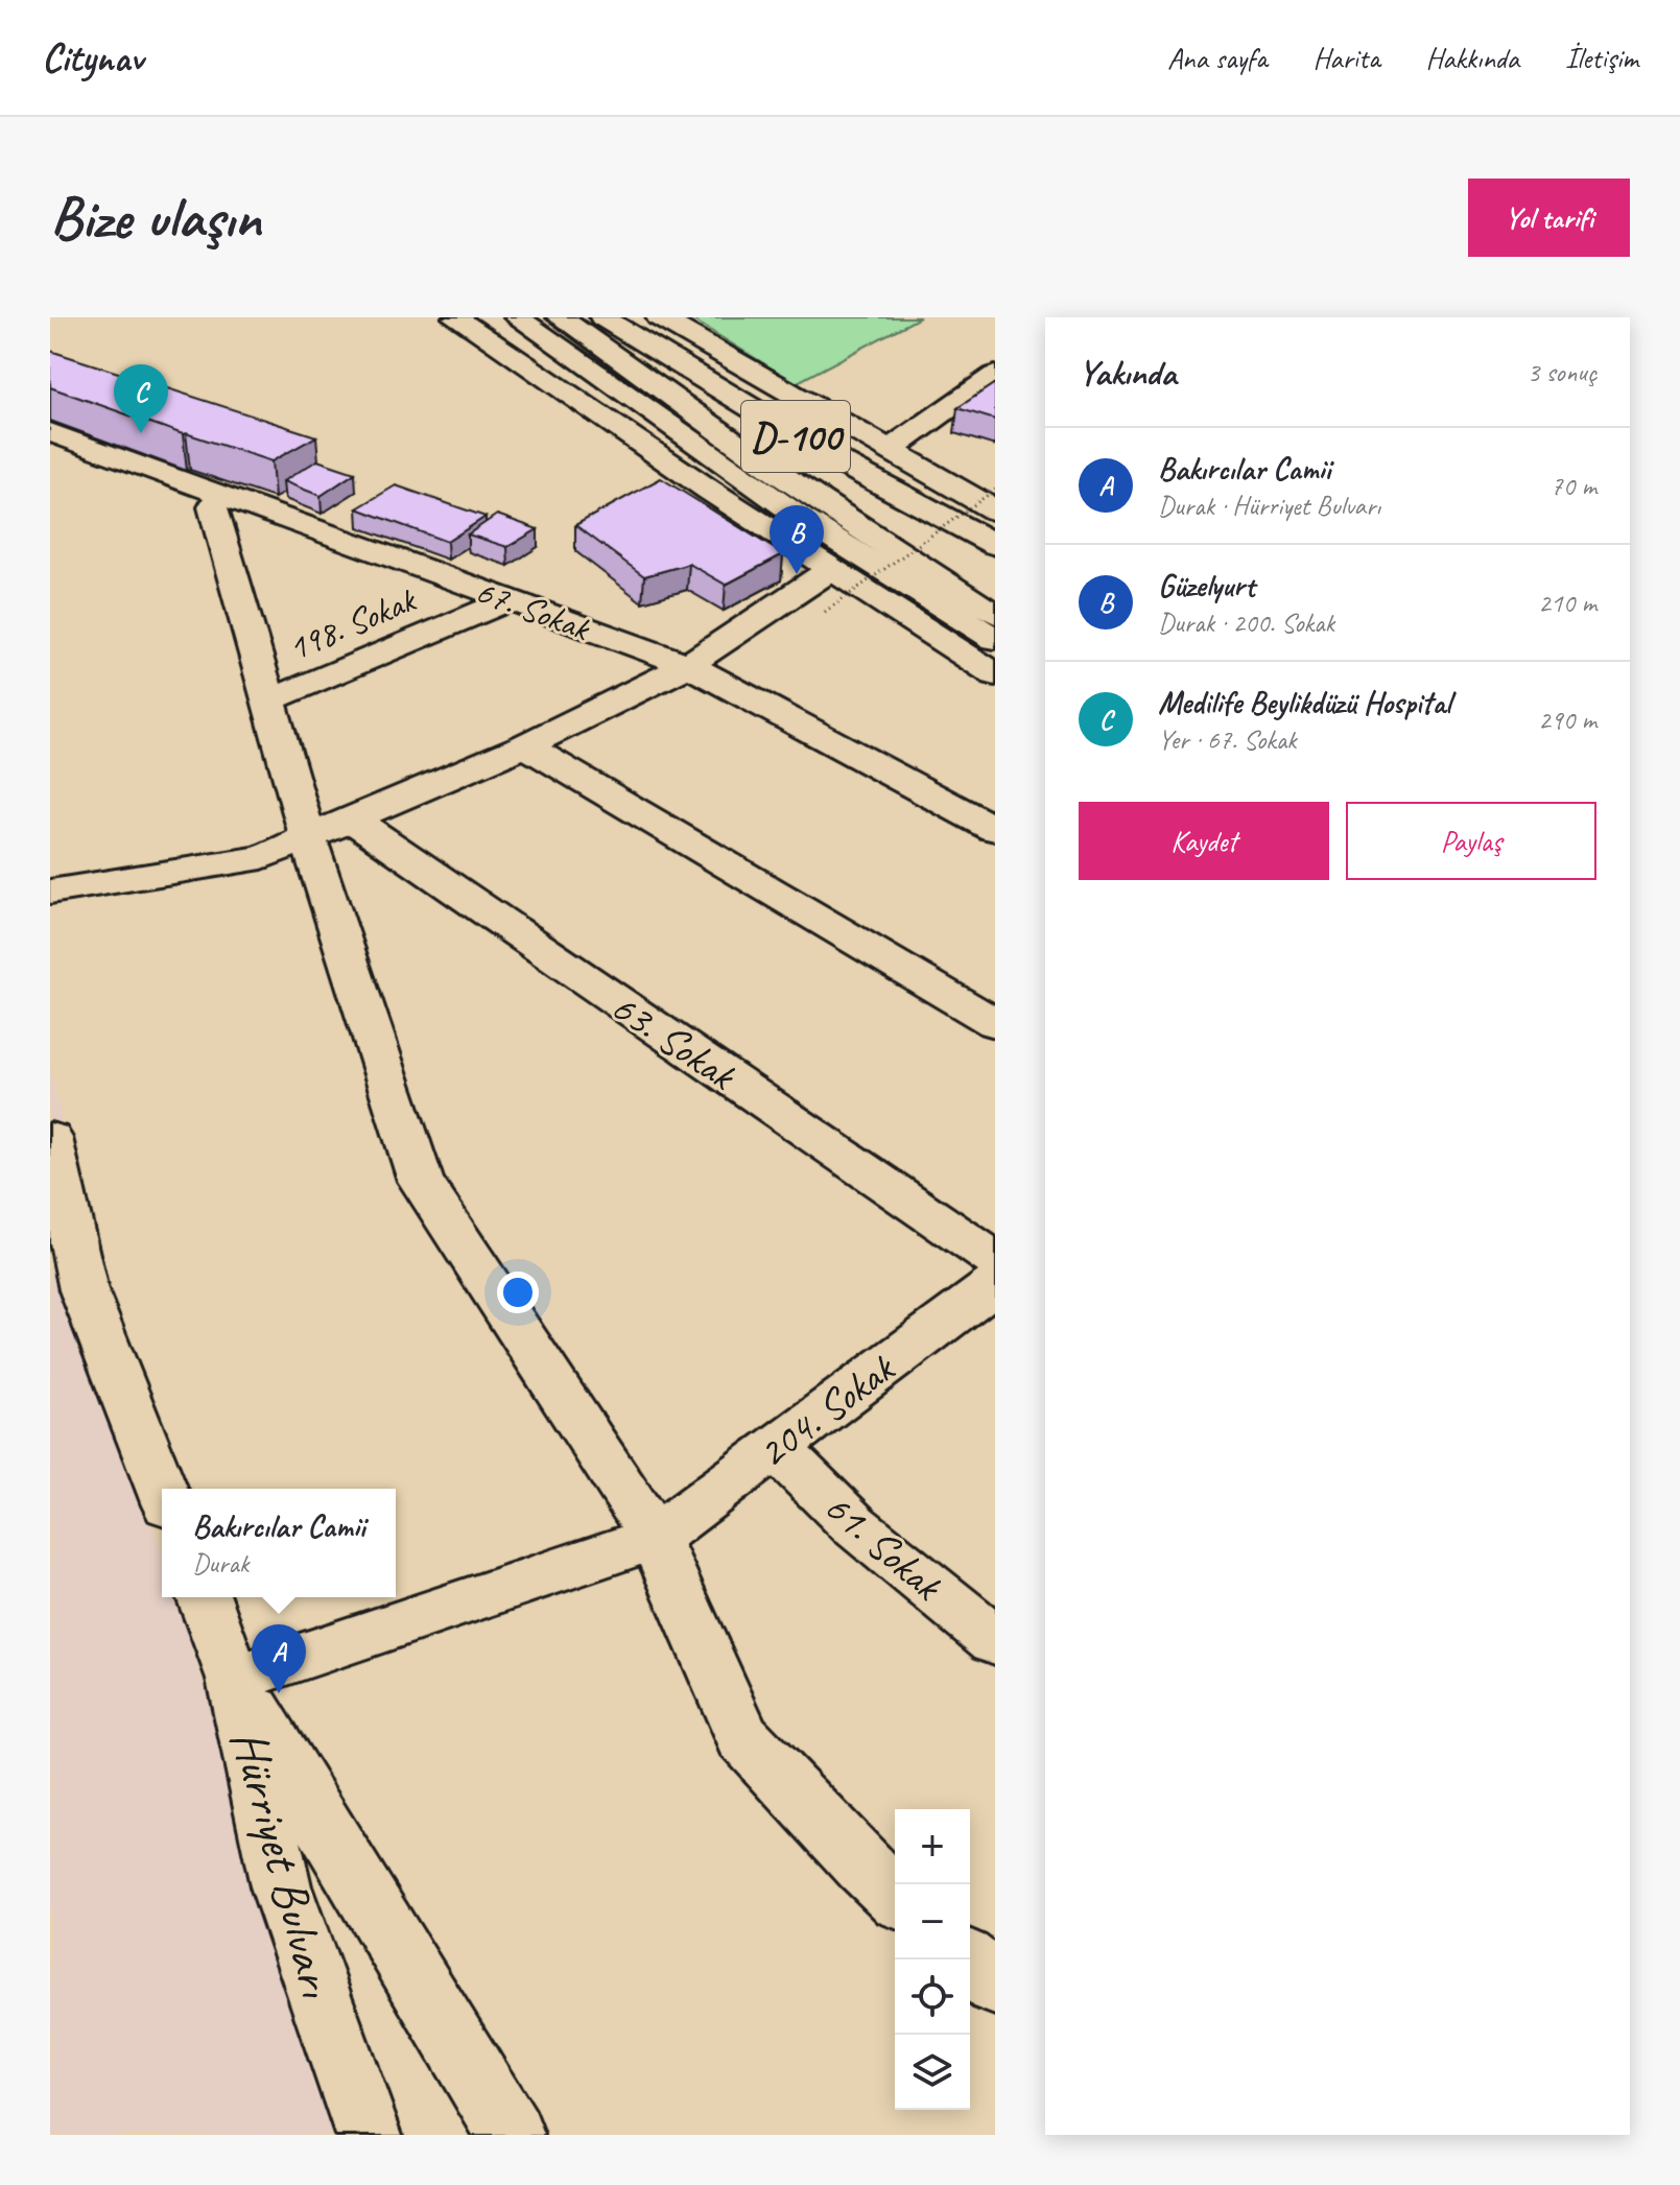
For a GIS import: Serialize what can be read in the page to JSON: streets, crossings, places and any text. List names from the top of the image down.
{
  "streets": {
    "main road": [
      "D-100",
      "67. Sokak",
      "198. Sokak",
      "63. Sokak",
      "204. Sokak",
      "61. Sokak",
      "Hürriyet Bulvarı"
    ]
  },
  "crossings": [
    ["67. Sokak", "198. Sokak"],
    ["204. Sokak", "61. Sokak"],
    ["204. Sokak", "Hürriyet Bulvarı"]
  ],
  "page": {
    "header": "Citynav",
    "nav": [
      "Ana sayfa",
      "Harita",
      "Hakkında",
      "İletişim"
    ],
    "buttons": [
      "Yol tarifi",
      ["Kaydet", "Paylaş"]
    ],
    "title": "Bize ulaşın",
    "heading": ["Yakında", "3 sonuç"],
    "pins": ["C", "B", "A"],
    "list": [
      {
        "mark": "A",
        "name": "Bakırcılar Camii",
        "note": "Durak · Hürriyet Bulvarı",
        "value": "70 m"
      },
      {
        "mark": "B",
        "name": "Güzelyurt",
        "note": "Durak · 200. Sokak",
        "value": "210 m"
      },
      {
        "mark": "C",
        "name": "Medilife Beylikdüzü Hospital",
        "note": "Yer · 67. Sokak",
        "value": "290 m"
      }
    ],
    "popup": ["Bakırcılar Camii", "Durak"],
    "map_buttons": ["+", "−"]
  }
}
